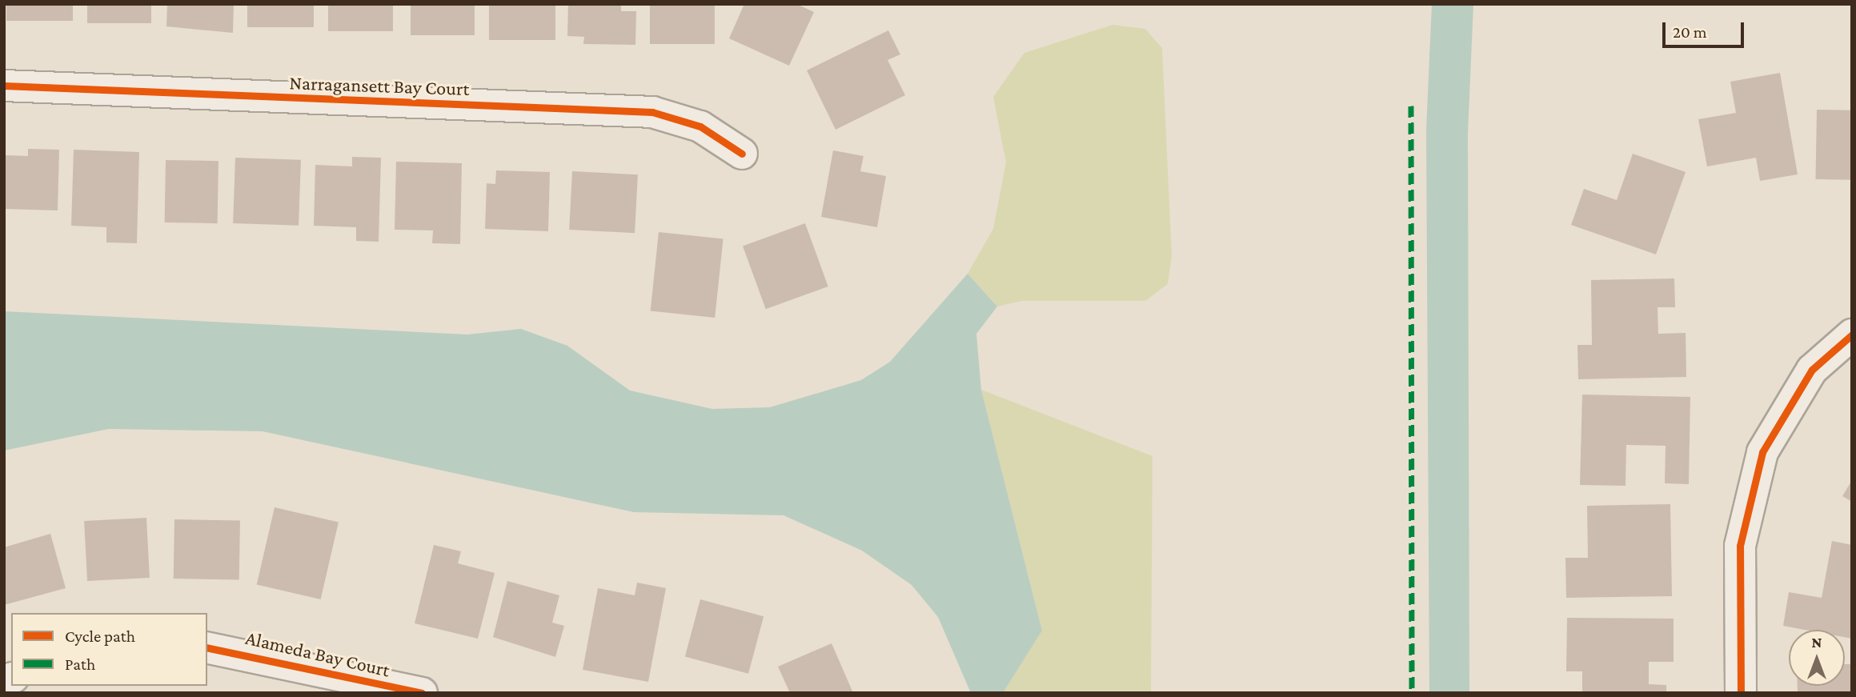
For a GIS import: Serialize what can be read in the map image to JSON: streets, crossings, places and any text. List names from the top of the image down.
{
  "streets": {
    "street": ["Narragansett Bay Court", "Alameda Bay Court"]
  },
  "legend": ["Cycle path", "Path"],
  "scale_bar": "20 m",
  "north": "top"
}
